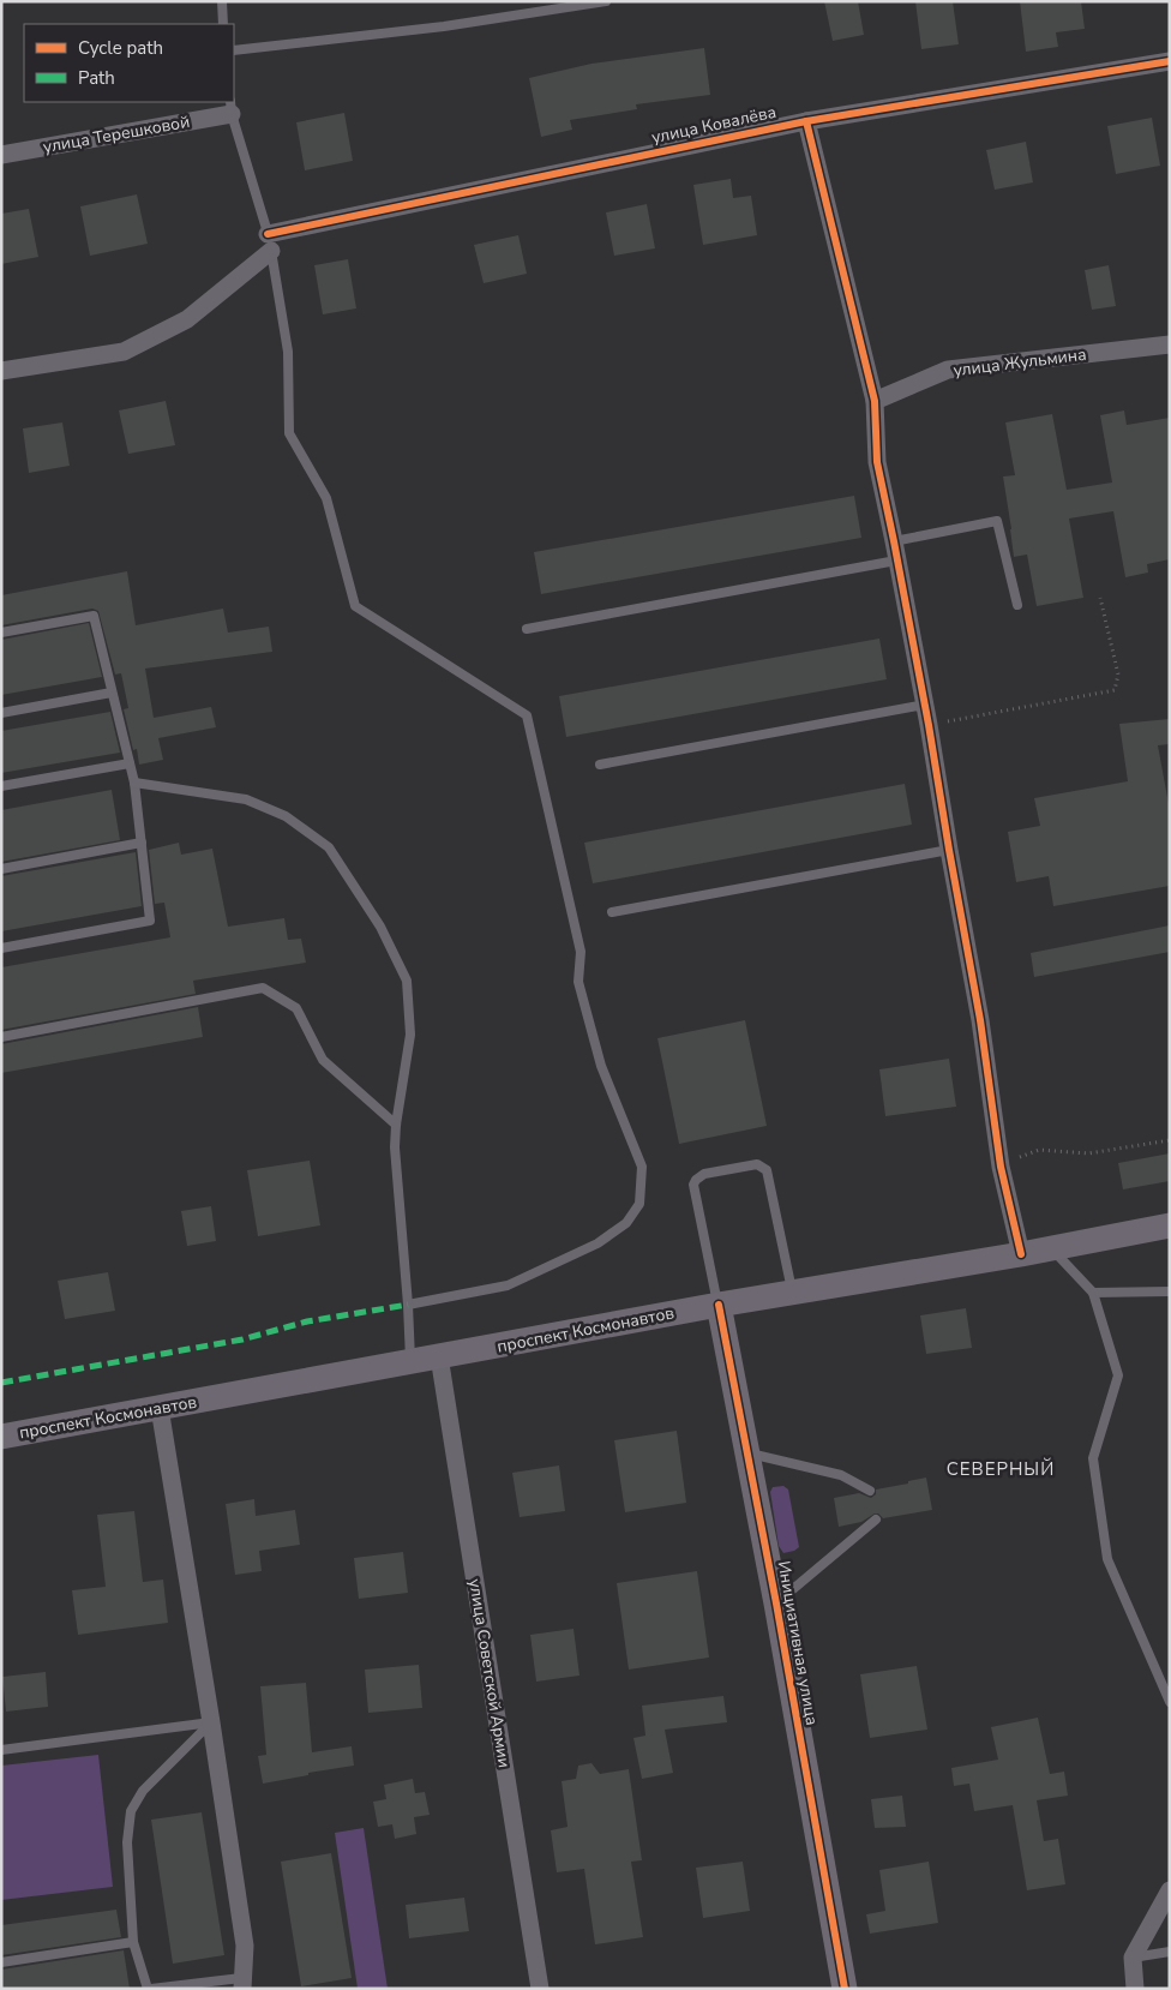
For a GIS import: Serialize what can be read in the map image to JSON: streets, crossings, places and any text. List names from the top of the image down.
{
  "streets": {
    "main road": ["проспект Космонавтов", "Инициативная улица"],
    "street": [
      "улица Ковалёва",
      "улица Терешковой",
      "улица Жульмина",
      "улица Советской Армии"
    ]
  },
  "crossings": [
    ["проспект Космонавтов", "Инициативная улица"],
    ["проспект Космонавтов", "улица Советской Армии"]
  ],
  "districts": ["СЕВЕРНЫЙ"],
  "legend": ["Cycle path", "Path"]
}
